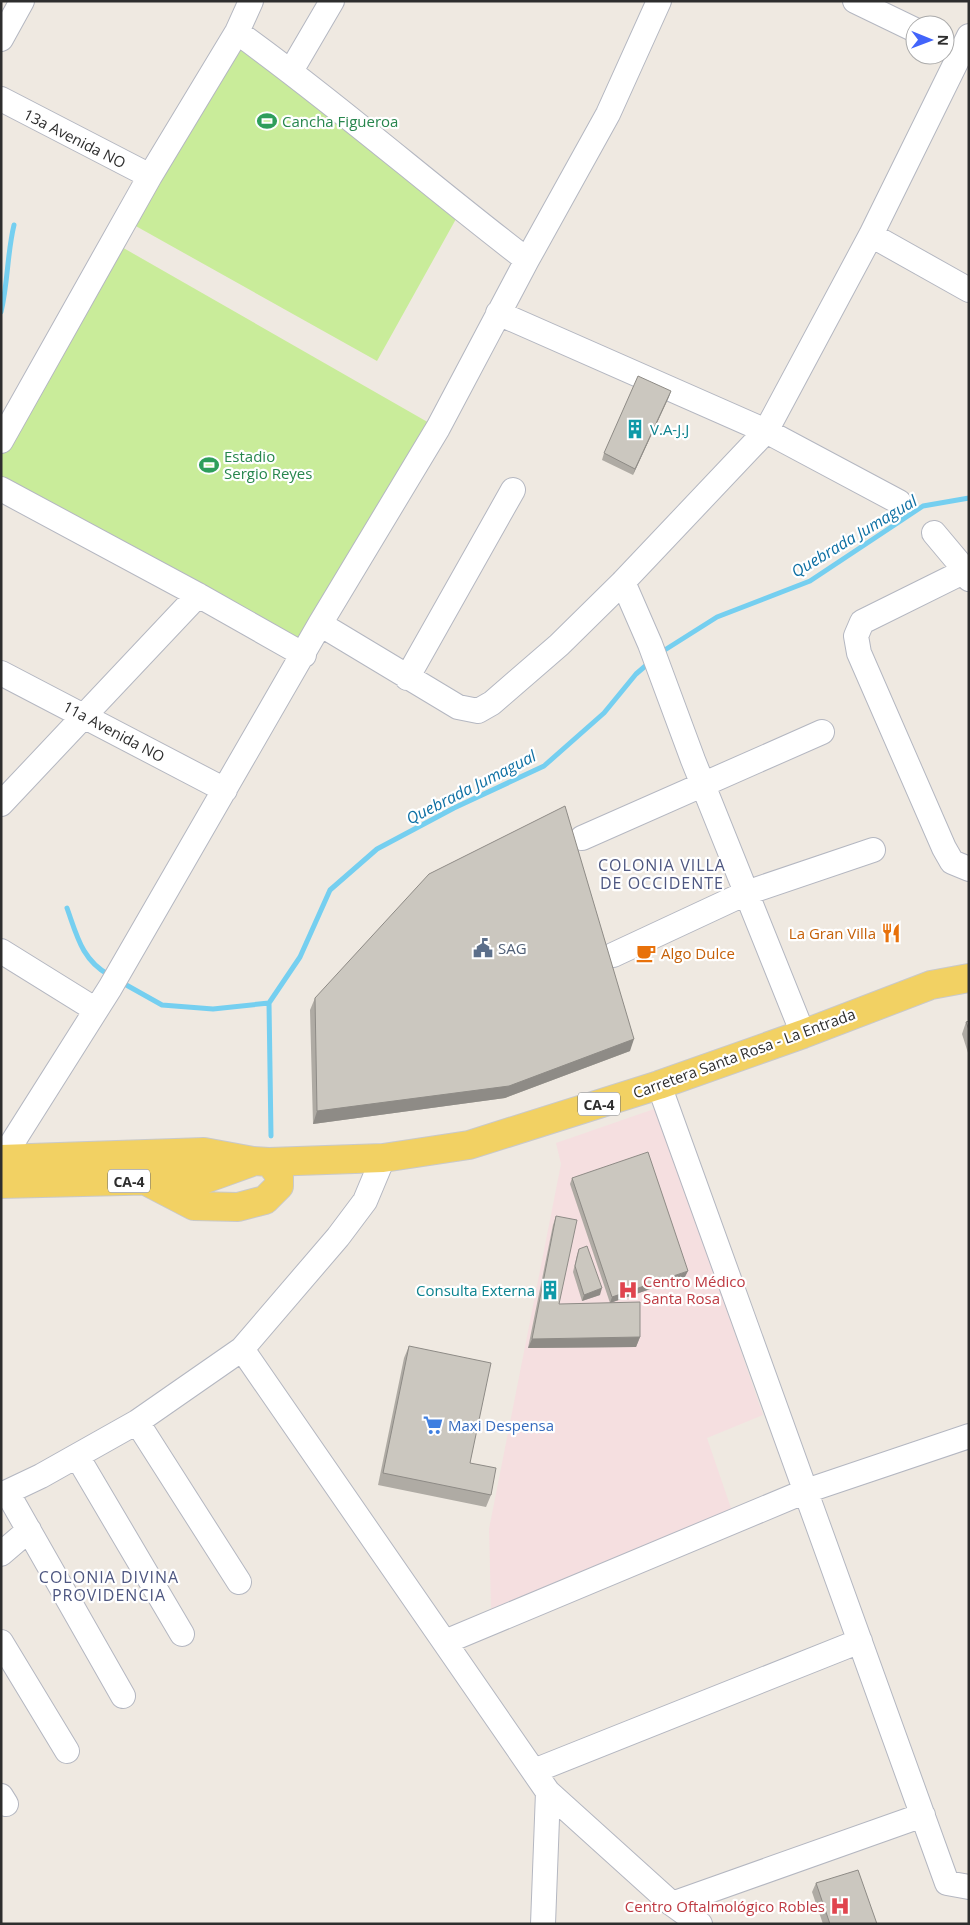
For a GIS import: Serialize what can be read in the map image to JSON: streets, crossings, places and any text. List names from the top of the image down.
{
  "streets": {
    "main road": ["Carretera Santa Rosa - La Entrada", "CA-4"],
    "street": ["13a Avenida NO", "11a Avenida NO"]
  },
  "crossings": [
    ["Carretera Santa Rosa - La Entrada", "CA-4"]
  ],
  "districts": ["COLONIA VILLA DE OCCIDENTE", "COLONIA DIVINA PROVIDENCIA"],
  "water": ["Quebrada Jumagual"],
  "places": {
    "sports": ["Cancha Figueroa", "Estadio Sergio Reyes"],
    "building": ["V.A-J.J", "Consulta Externa"],
    "restaurant": ["La Gran Villa"],
    "public building": ["SAG"],
    "cafe": ["Algo Dulce"],
    "hospital": ["Centro Médico Santa Rosa", "Centro Oftalmológico Robles"],
    "supermarket": ["Maxi Despensa"]
  },
  "north": "right"
}
